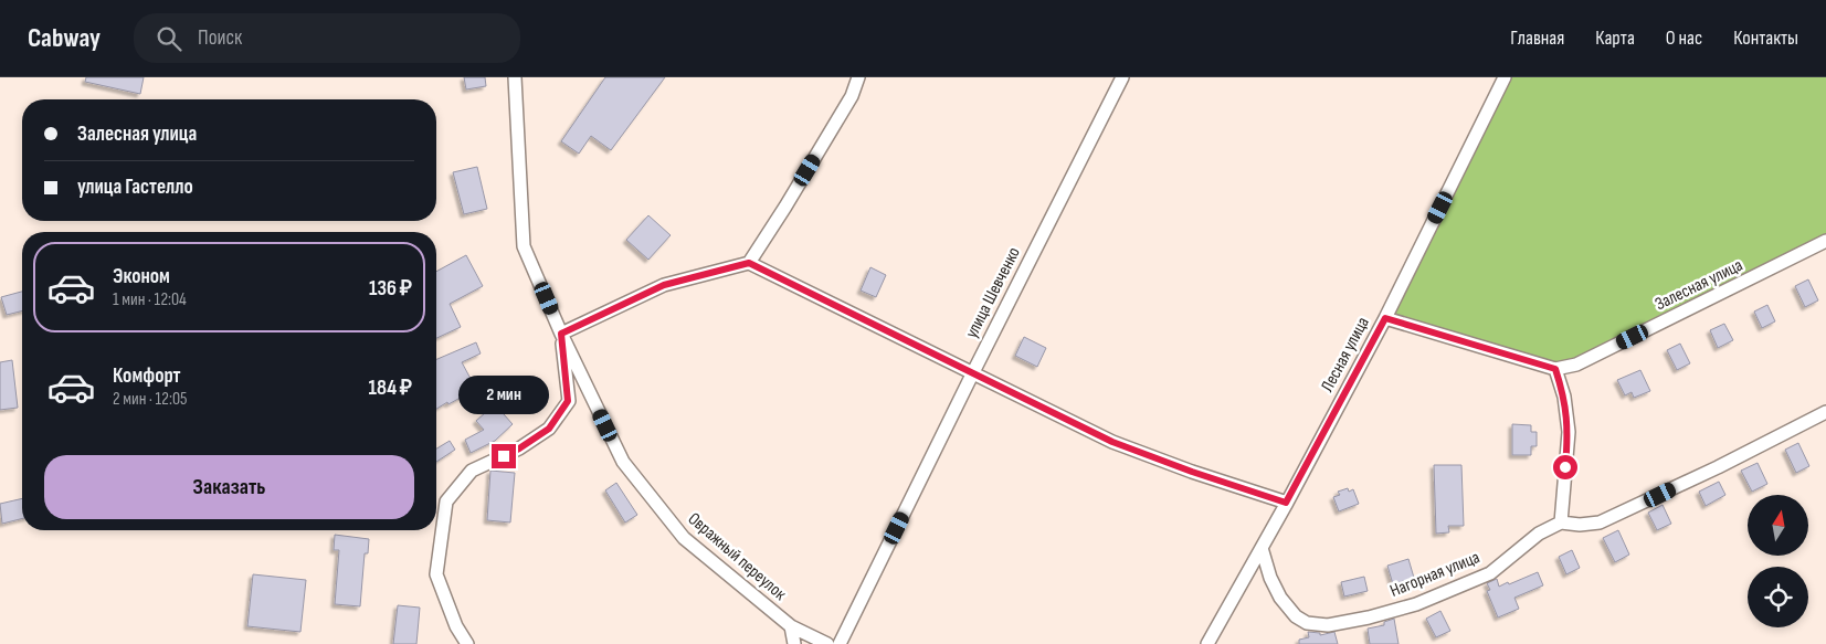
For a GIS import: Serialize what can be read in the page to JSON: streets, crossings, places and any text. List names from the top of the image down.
{
  "streets": {
    "street": [
      "Залесная улица",
      "улица Шевченко",
      "Лесная улица",
      "Овражный переулок",
      "Нагорная улица"
    ]
  },
  "crossings": [
    ["Лесная улица", "Нагорная улица"]
  ],
  "north": "top",
  "page": {
    "header": "Cabway",
    "search": "Поиск",
    "nav": [
      "Главная",
      "Карта",
      "О нас",
      "Контакты"
    ],
    "banner": ["Залесная улица", "улица Гастелло"],
    "list": [
      {
        "name": "Эконом",
        "note": "1 мин · 12:04",
        "value": "136 ₽"
      },
      {
        "name": "Комфорт",
        "note": "2 мин · 12:05",
        "value": "184 ₽"
      }
    ],
    "bubble": "2 мин",
    "buttons": "Заказать"
  }
}
